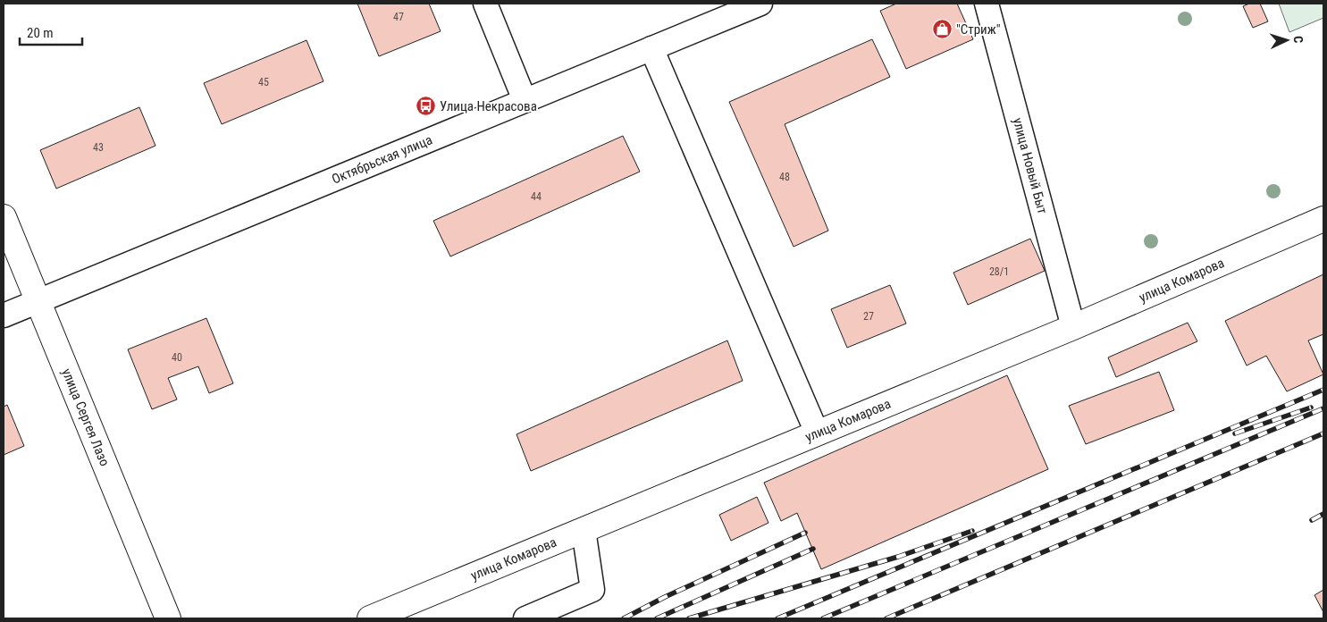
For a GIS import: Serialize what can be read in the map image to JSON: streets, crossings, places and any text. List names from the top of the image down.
{
  "streets": {
    "main road": ["улица Комарова", "улица Сергея Лазо"],
    "street": ["Октябрьская улица", "улица Новый Быт"]
  },
  "crossings": [
    ["Октябрьская улица", "улица Сергея Лазо"],
    ["улица Новый Быт", "улица Комарова"]
  ],
  "places": {
    "shop": ["\"Стриж\""],
    "bus stop": ["Улица Некрасова"]
  },
  "house_numbers": [
    "47",
    "45",
    "43",
    "48",
    "44",
    "28/1",
    "27",
    "40"
  ],
  "scale_bar": "20 m",
  "north": "right"
}
